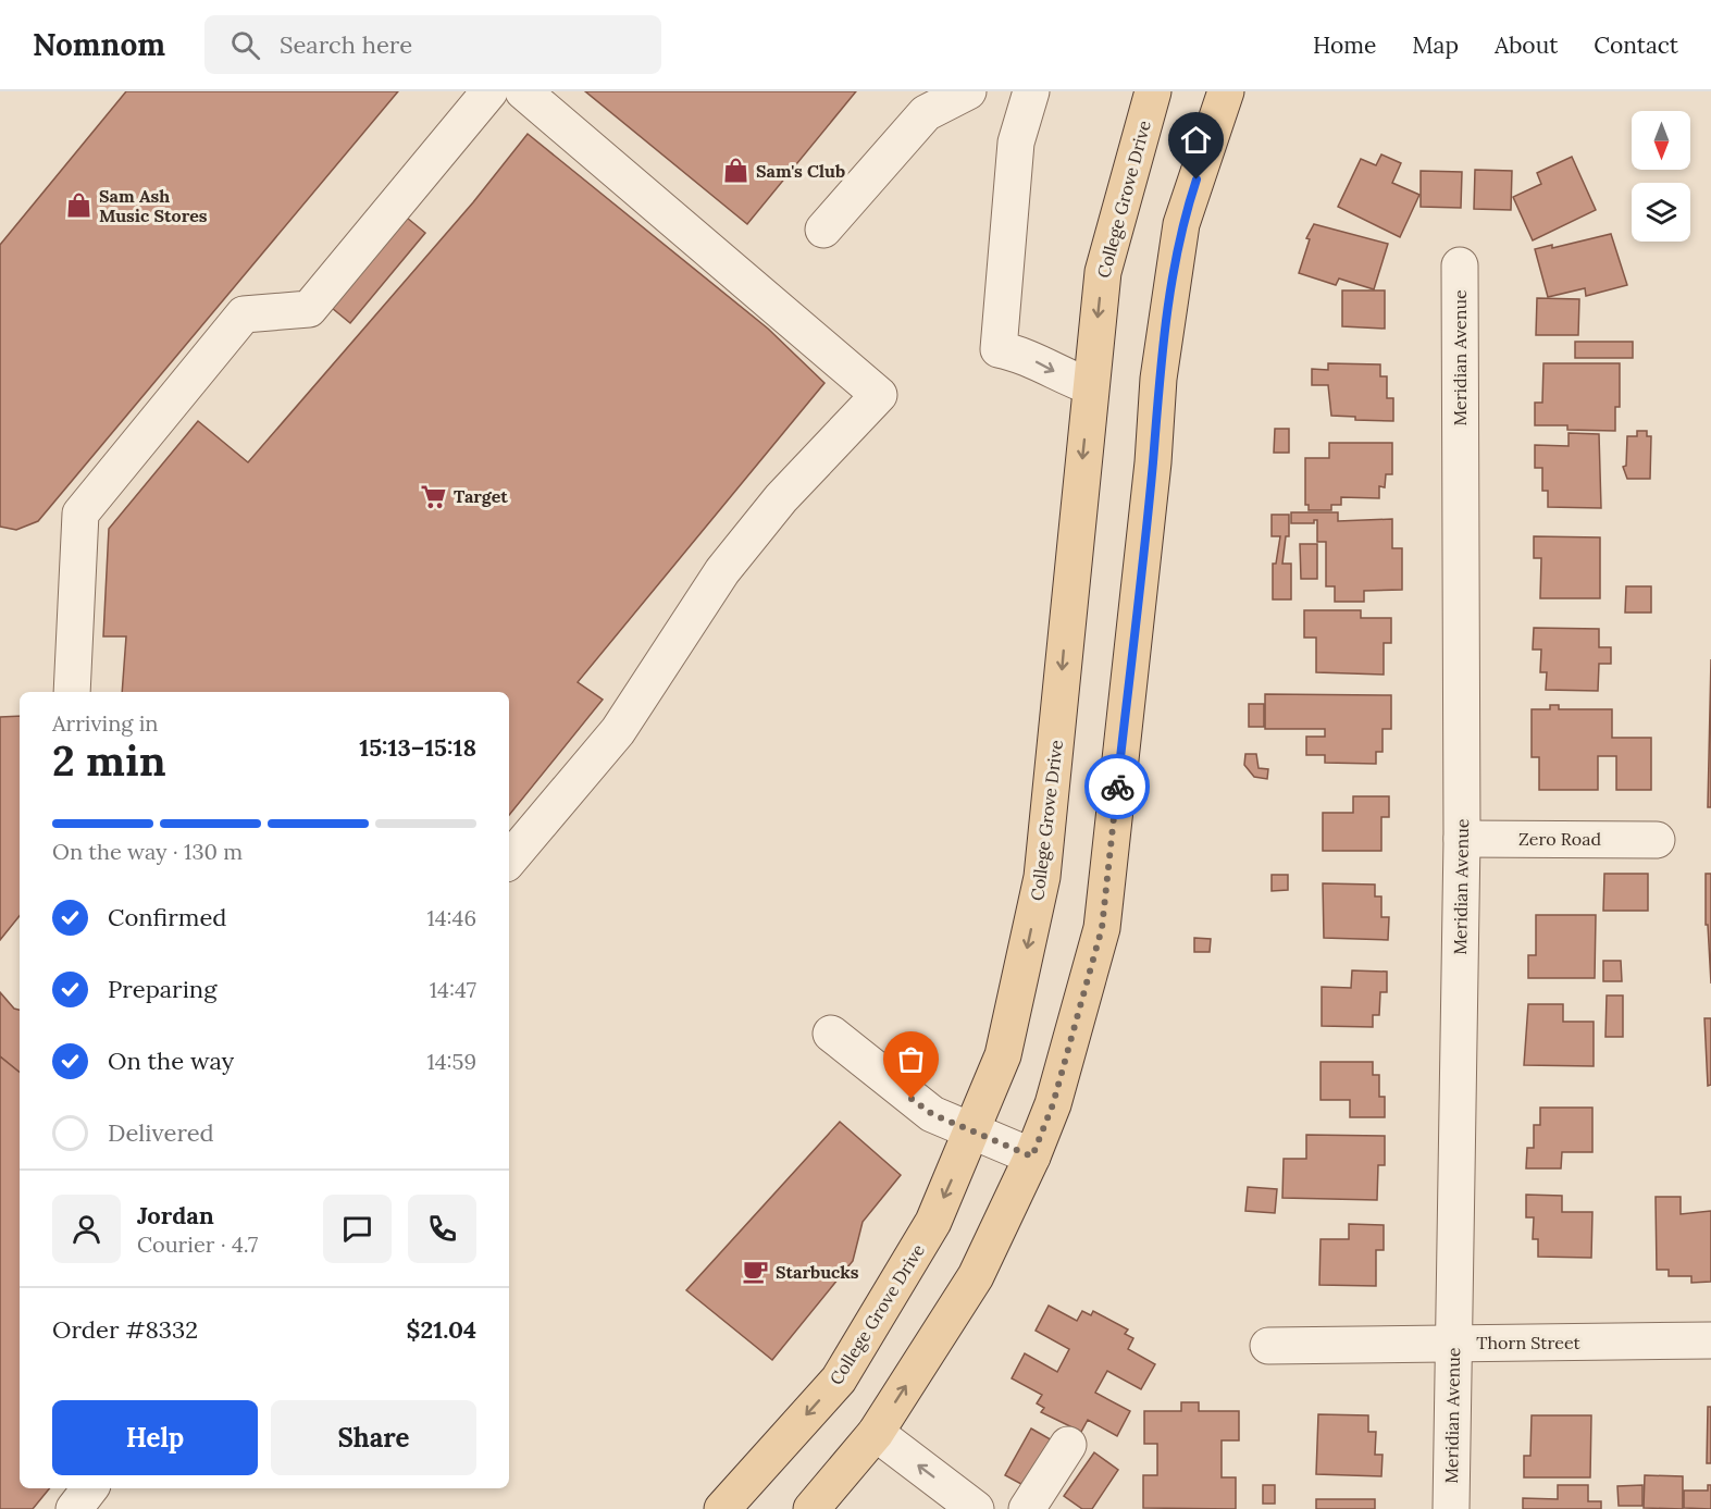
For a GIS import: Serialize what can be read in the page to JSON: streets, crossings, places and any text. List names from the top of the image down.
{
  "streets": {
    "main road": ["College Grove Drive"],
    "street": ["Meridian Avenue", "Zero Road", "Thorn Street"]
  },
  "crossings": [
    ["Meridian Avenue", "Zero Road"],
    ["Meridian Avenue", "Thorn Street"]
  ],
  "places": {
    "shop": ["Sam's Club", "Sam Ash Music Stores"],
    "supermarket": ["Target"],
    "cafe": ["Starbucks"]
  },
  "north": "bottom",
  "page": {
    "header": "Nomnom",
    "search": "Search here",
    "nav": [
      "Home",
      "Map",
      "About",
      "Contact"
    ],
    "heading": ["2 min", "Arriving in", "15:13–15:18"],
    "panel": [
      "Jordan",
      "Courier · 4.7",
      "Order #8332",
      "$21.04"
    ],
    "bar": "On the way · 130 m",
    "list": [
      ["Confirmed", "14:46"],
      ["Preparing", "14:47"],
      ["On the way", "14:59"],
      "Delivered"
    ],
    "buttons": ["Help", "Share"]
  }
}
